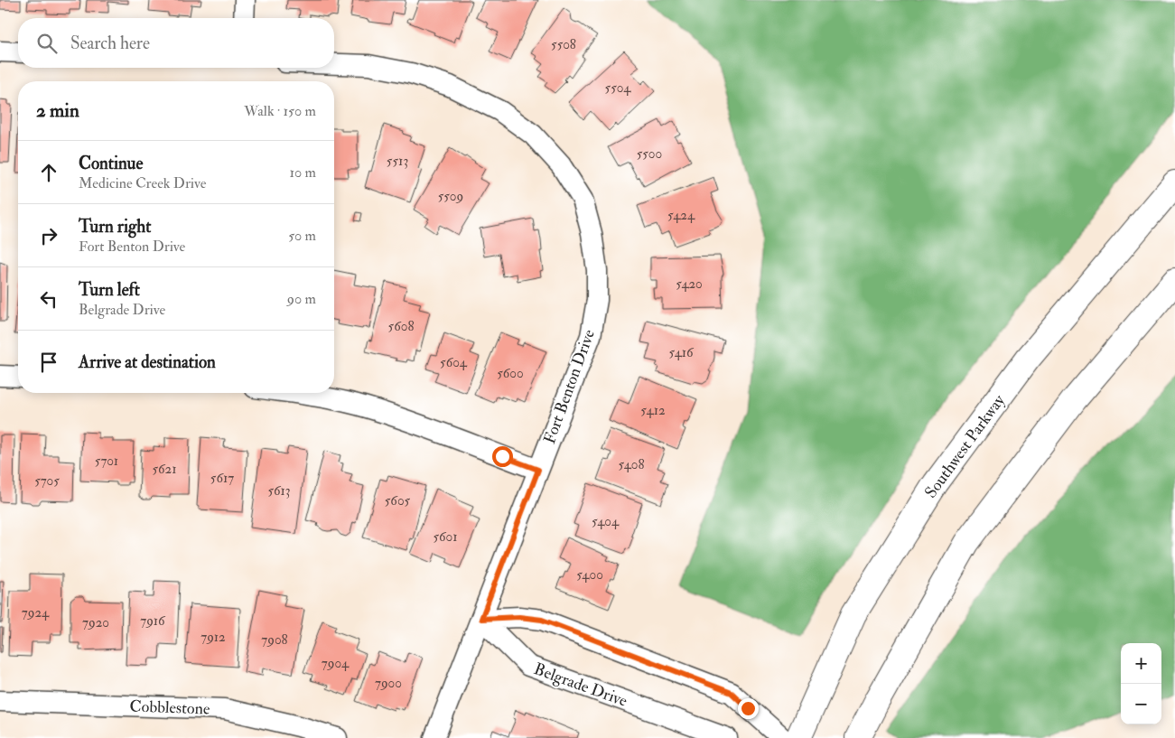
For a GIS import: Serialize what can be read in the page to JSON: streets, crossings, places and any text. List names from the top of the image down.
{
  "streets": {
    "main road": ["Southwest Parkway"],
    "street": ["Fort Benton Drive", "Belgrade Drive", "Cobblestone"]
  },
  "crossings": [
    ["Fort Benton Drive", "Belgrade Drive"]
  ],
  "house_numbers": [
    "5508",
    "5504",
    "5500",
    "5513",
    "5509",
    "5424",
    "5420",
    "5608",
    "5416",
    "5604",
    "5600",
    "5412",
    "5701",
    "5408",
    "5621",
    "5617",
    "5705",
    "5613",
    "5605",
    "5404",
    "5601",
    "5400",
    "7924",
    "7916",
    "7920",
    "7912",
    "7908",
    "7904",
    "7900"
  ],
  "page": {
    "search": "Search here",
    "heading": ["2 min", "Walk · 150 m"],
    "list": [
      ["Continue", "Medicine Creek Drive", "10 m"],
      ["Turn right", "Fort Benton Drive", "50 m"],
      ["Turn left", "Belgrade Drive", "90 m"],
      "Arrive at destination"
    ],
    "map_buttons": ["+", "−"]
  }
}
